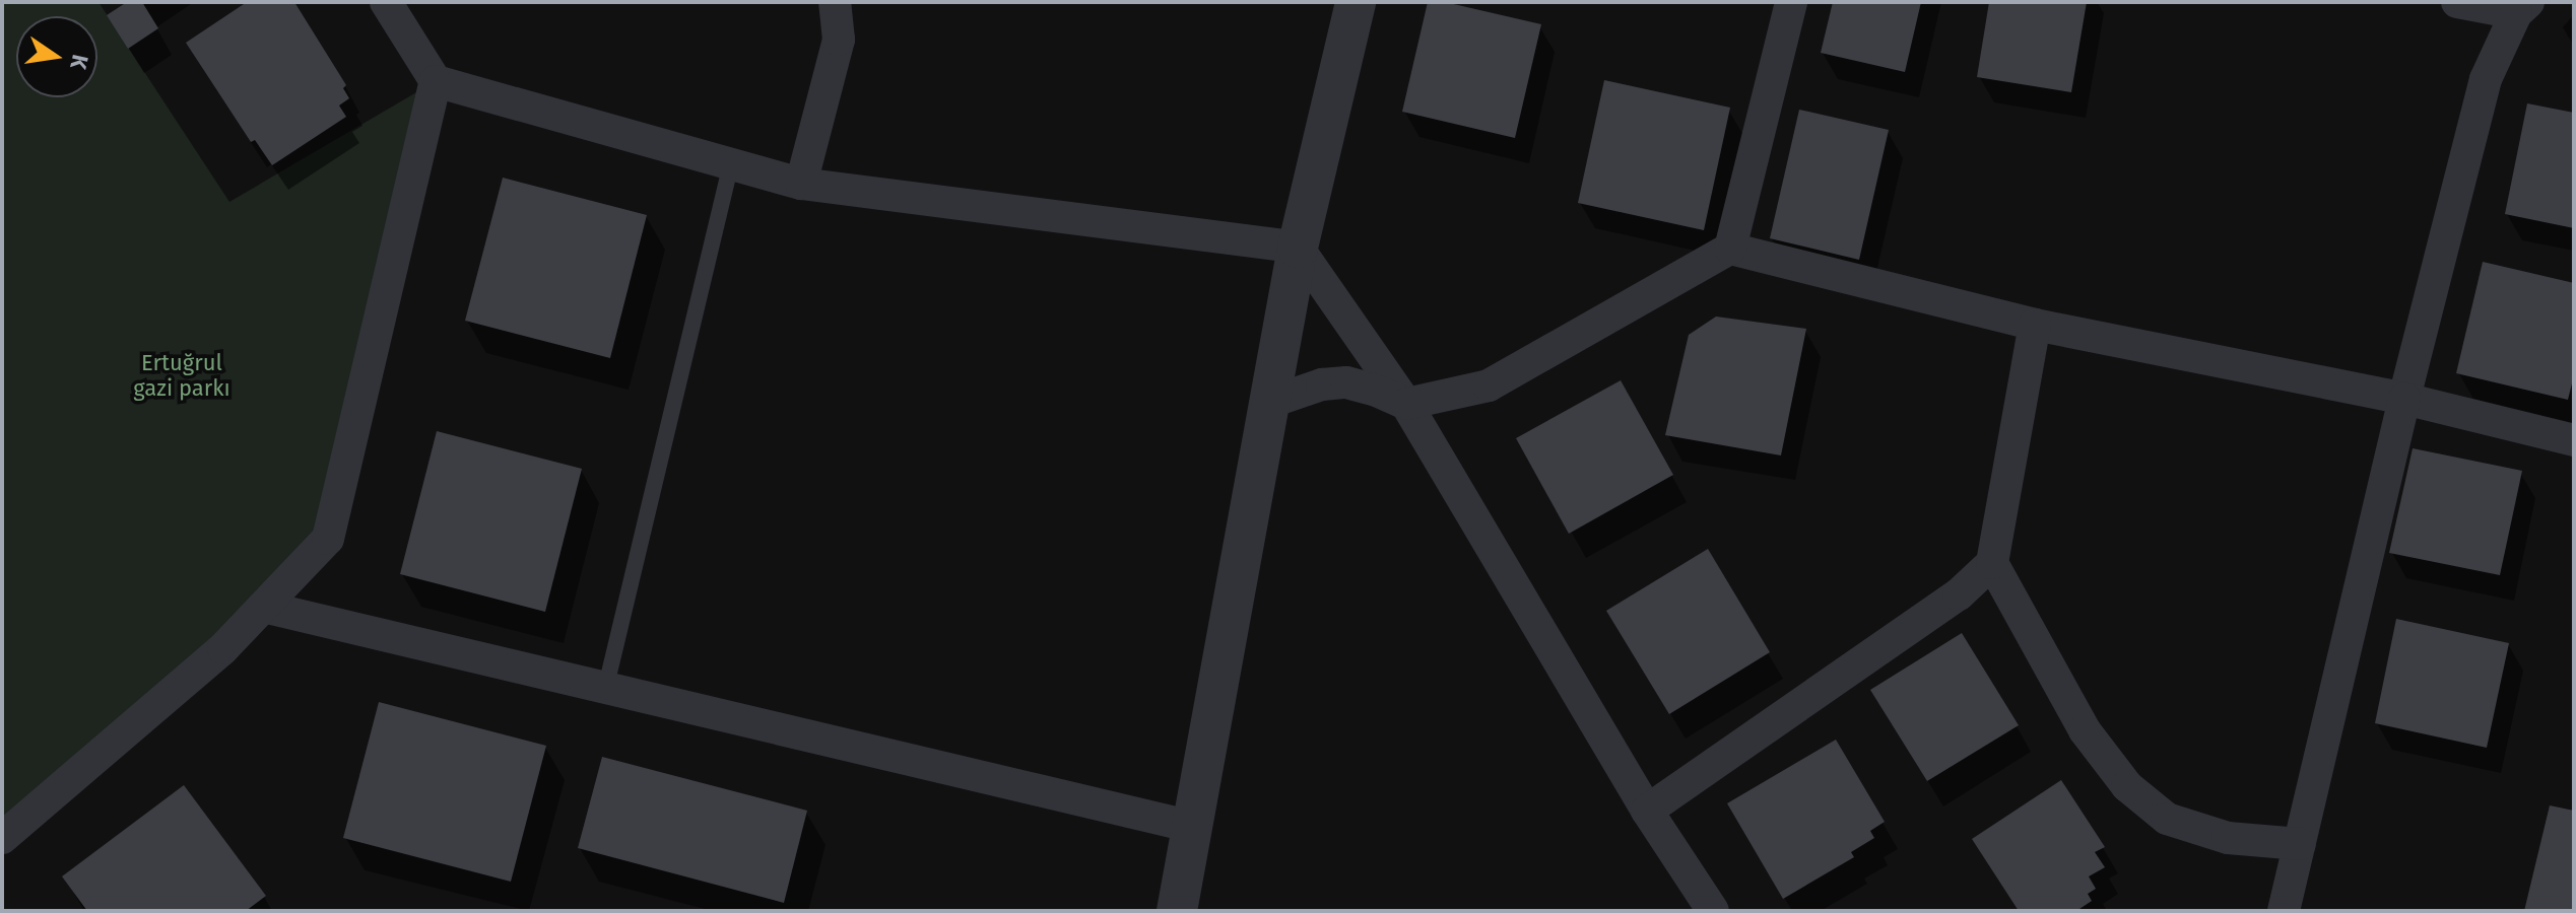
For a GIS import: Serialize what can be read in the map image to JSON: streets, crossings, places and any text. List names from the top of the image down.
{
  "parks": ["Ertuğrul gazi parkı"],
  "north": "right"
}
